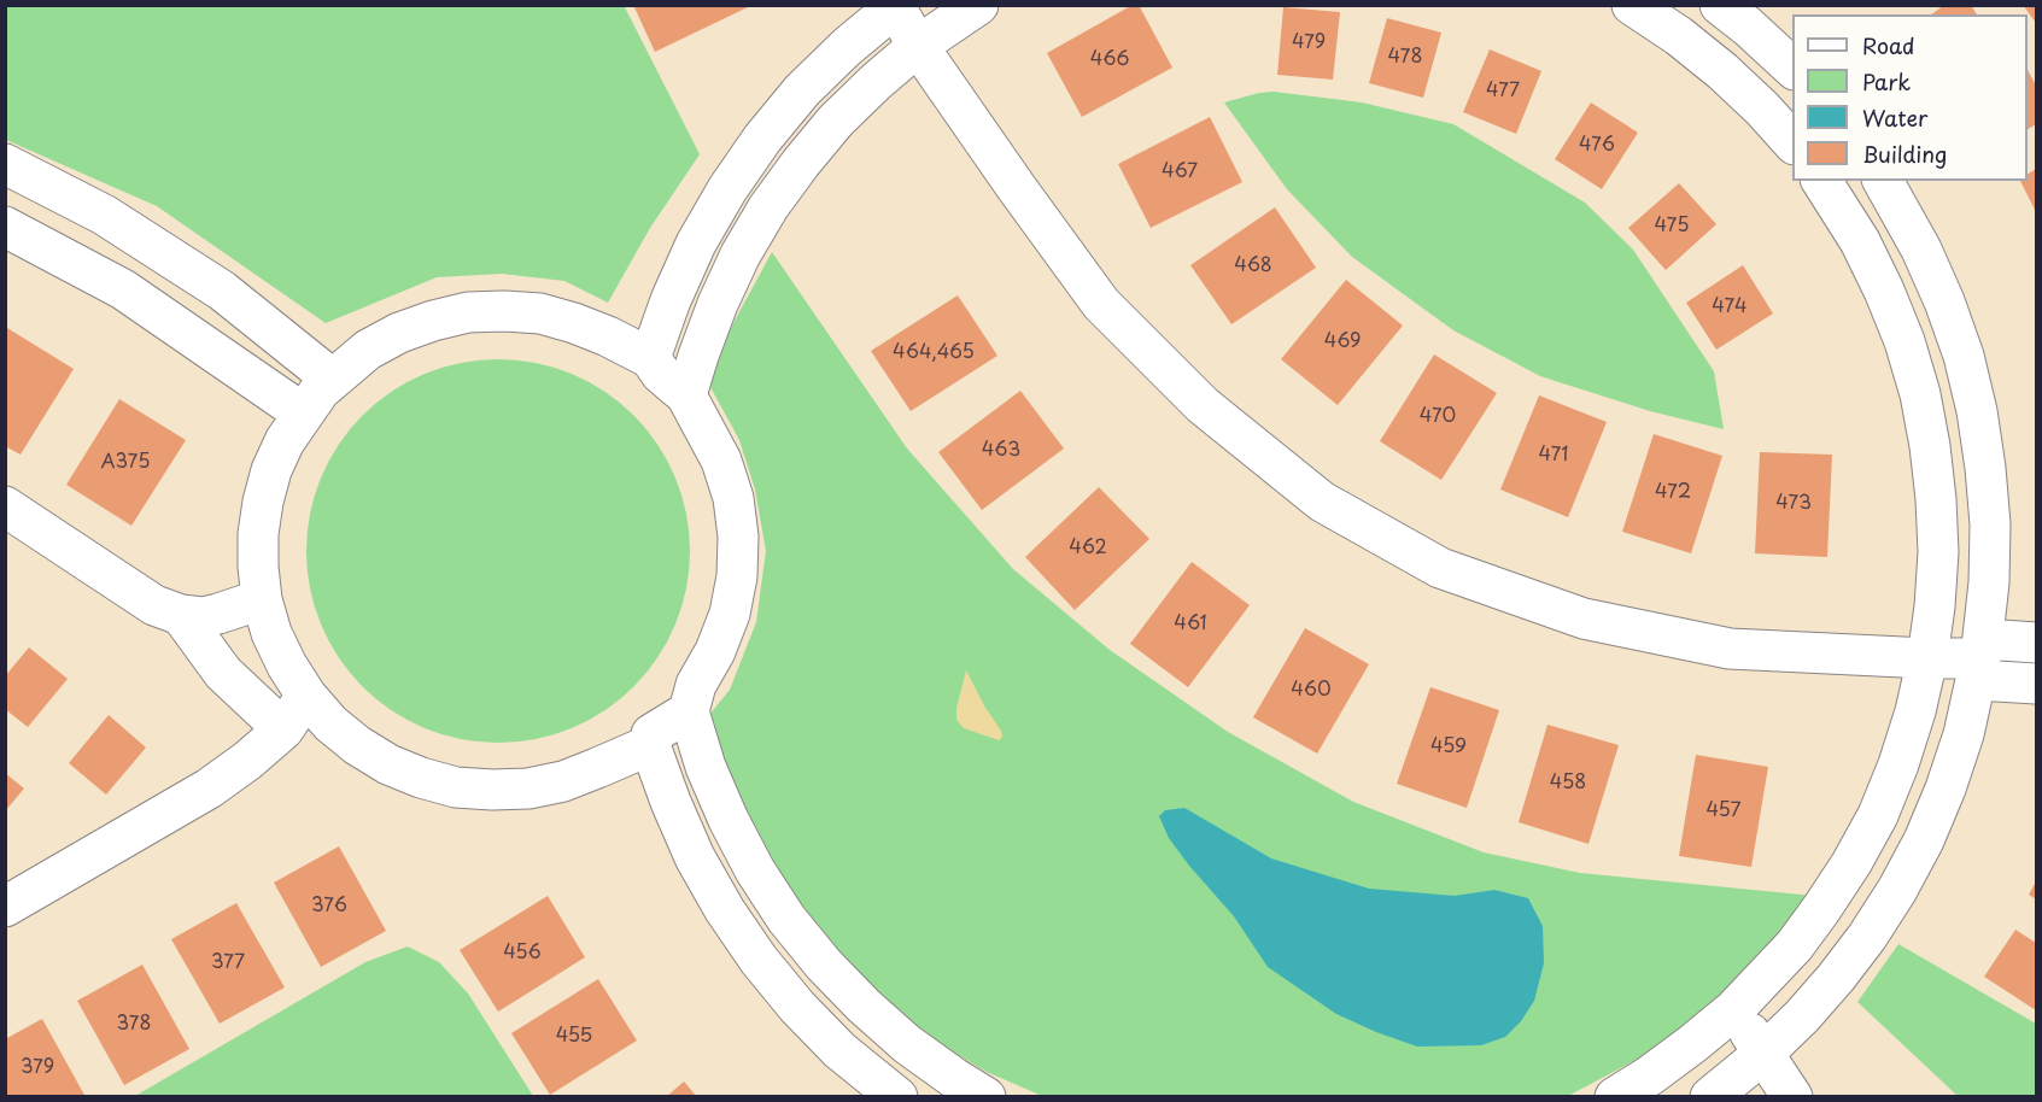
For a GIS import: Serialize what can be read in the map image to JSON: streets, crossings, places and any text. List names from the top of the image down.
{
  "house_numbers": [
    "479",
    "478",
    "466",
    "477",
    "476",
    "467",
    "475",
    "468",
    "474",
    "469",
    "464,465",
    "470",
    "463",
    "471",
    "A375",
    "472",
    "473",
    "462",
    "461",
    "460",
    "459",
    "458",
    "457",
    "376",
    "456",
    "377",
    "378",
    "455",
    "379"
  ],
  "legend": [
    "Road",
    "Park",
    "Water",
    "Building"
  ]
}
